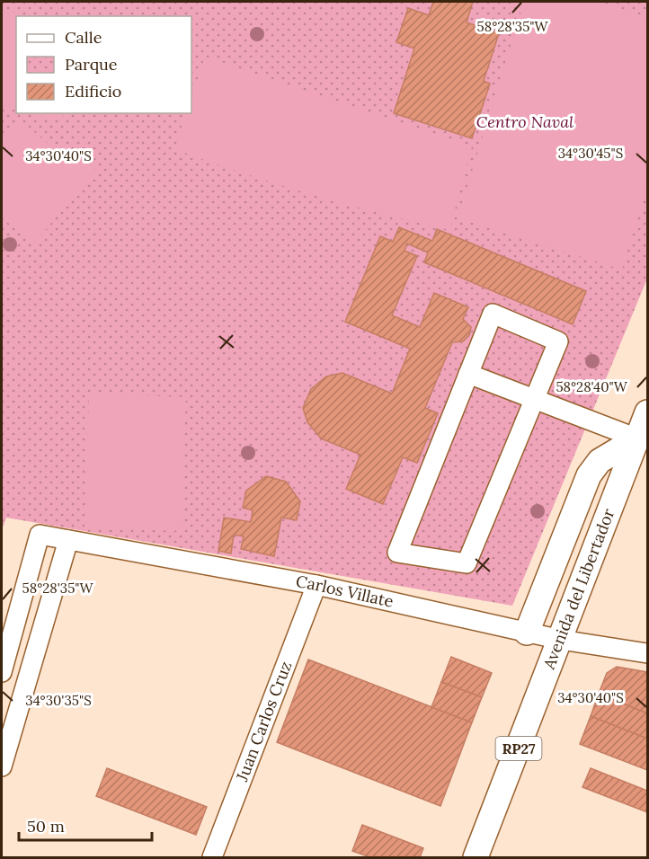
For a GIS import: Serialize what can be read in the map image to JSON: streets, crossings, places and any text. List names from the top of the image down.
{
  "streets": {
    "main road": ["Avenida del Libertador", "RP27"],
    "street": ["Carlos Villate", "Juan Carlos Cruz"]
  },
  "crossings": [
    ["Avenida del Libertador", "Carlos Villate"],
    ["Carlos Villate", "Juan Carlos Cruz"]
  ],
  "parks": ["Centro Naval"],
  "legend": ["Calle", "Parque", "Edificio"],
  "scale_bar": "50 m",
  "coordinates": [
    "58°28'35\"W",
    "34°30'45\"S",
    "34°30'40\"S",
    "58°28'40\"W",
    "34°30'35\"S"
  ]
}
